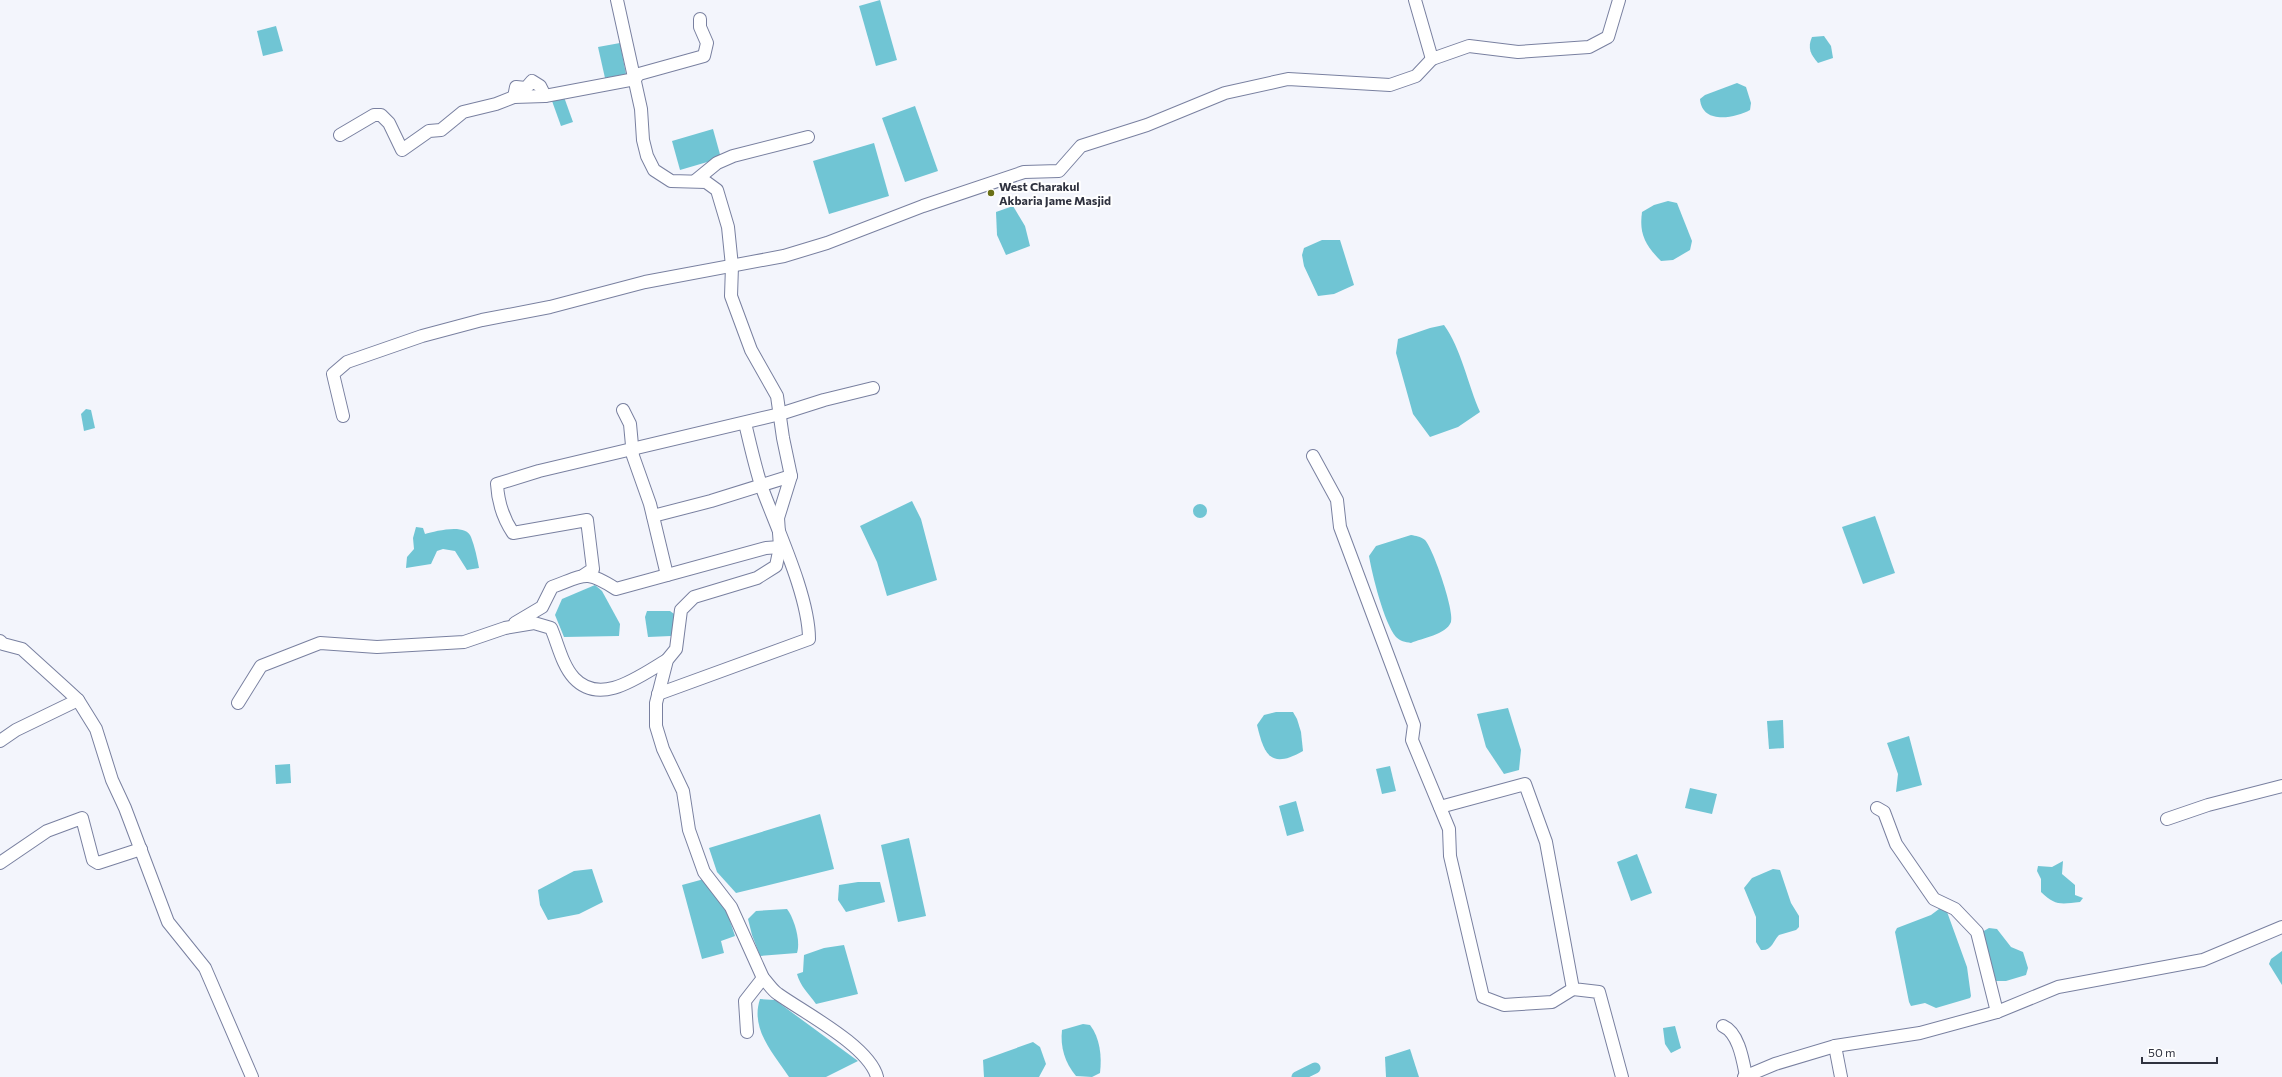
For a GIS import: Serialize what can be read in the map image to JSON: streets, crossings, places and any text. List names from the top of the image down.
{
  "places": ["West Charakul Akbaria Jame Masjid"],
  "scale_bar": "50 m"
}
